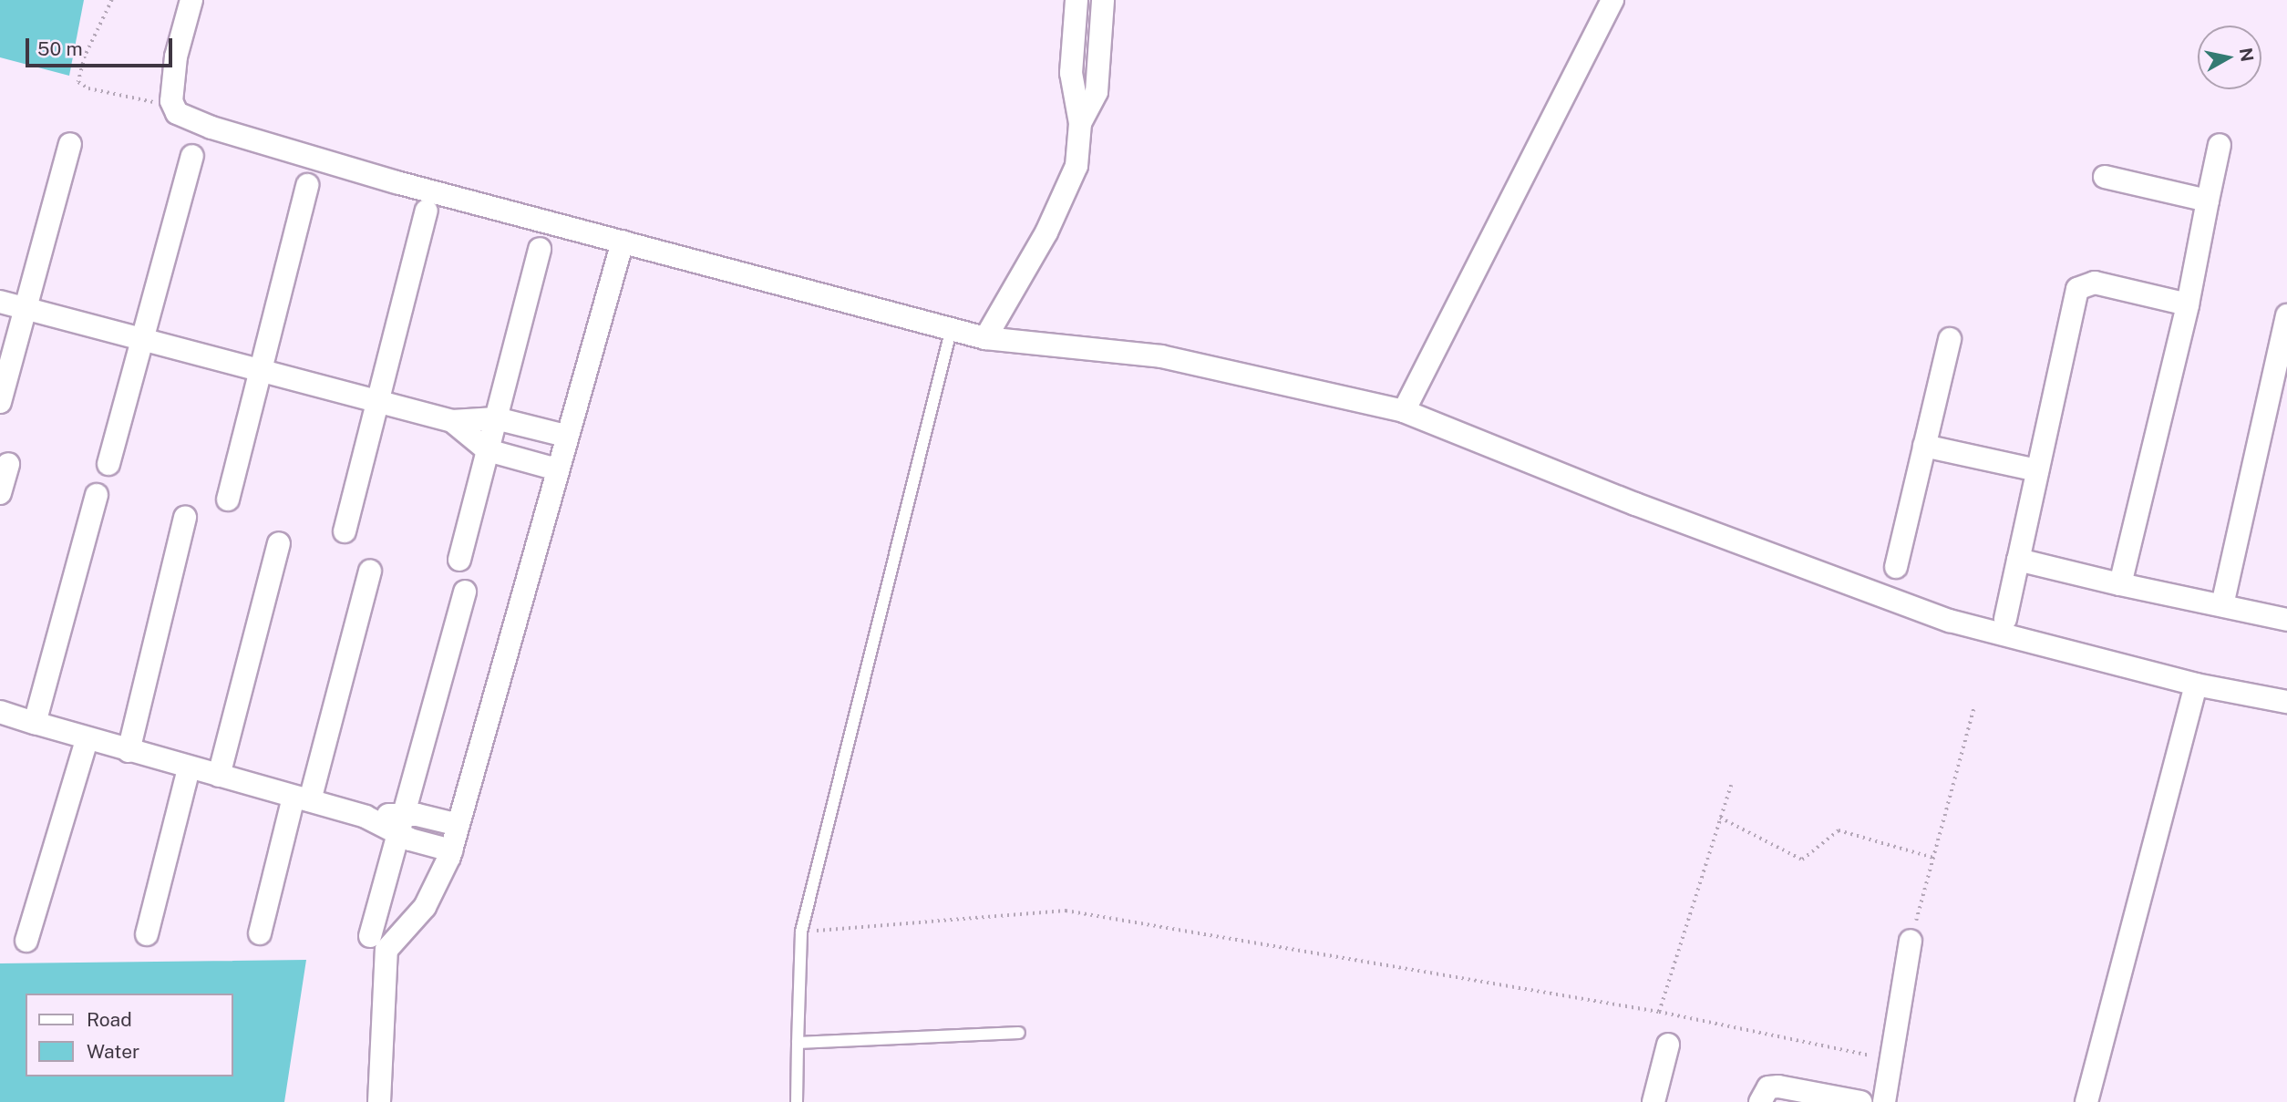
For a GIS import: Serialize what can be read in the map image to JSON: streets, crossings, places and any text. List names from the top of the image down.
{
  "legend": ["Road", "Water"],
  "scale_bar": "50 m",
  "north": "right"
}
